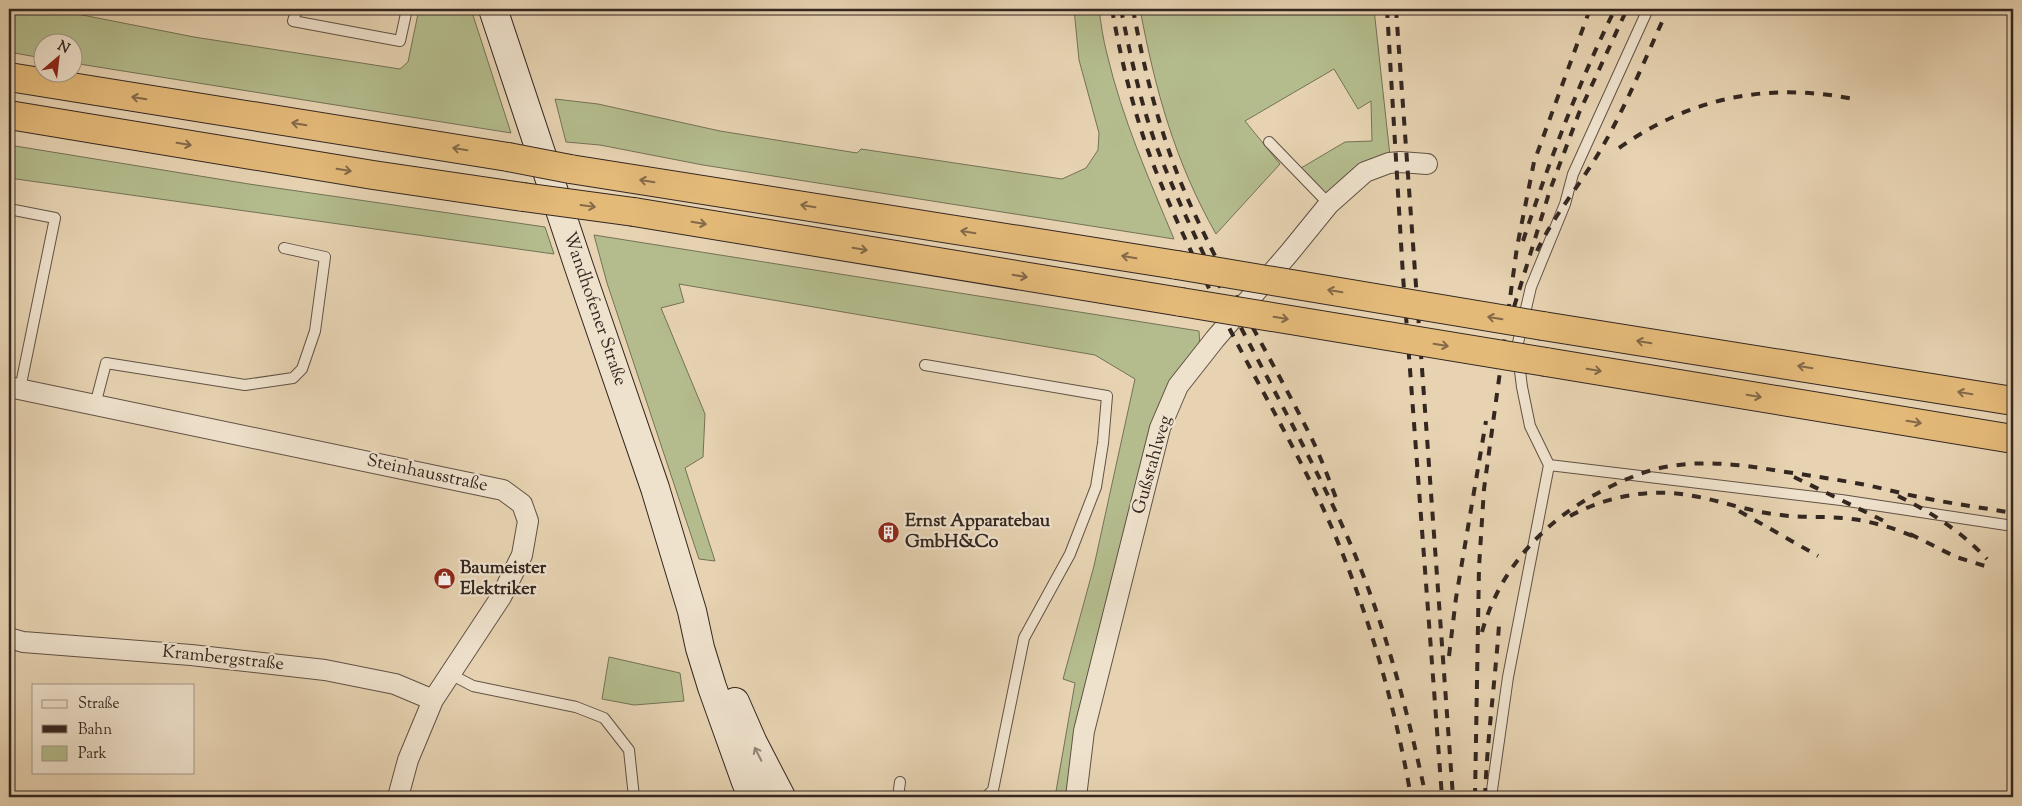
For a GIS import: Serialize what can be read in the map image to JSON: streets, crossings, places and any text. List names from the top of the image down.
{
  "streets": {
    "main road": ["Wandhofener Straße"],
    "street": ["Gußstahlweg", "Steinhausstraße", "Krambergstraße"]
  },
  "crossings": [
    ["Steinhausstraße", "Krambergstraße"]
  ],
  "places": {
    "building": ["Ernst Apparatebau GmbH&Co"],
    "shop": ["Baumeister Elektriker"]
  },
  "legend": ["Straße", "Bahn", "Park"],
  "north": "top right"
}
